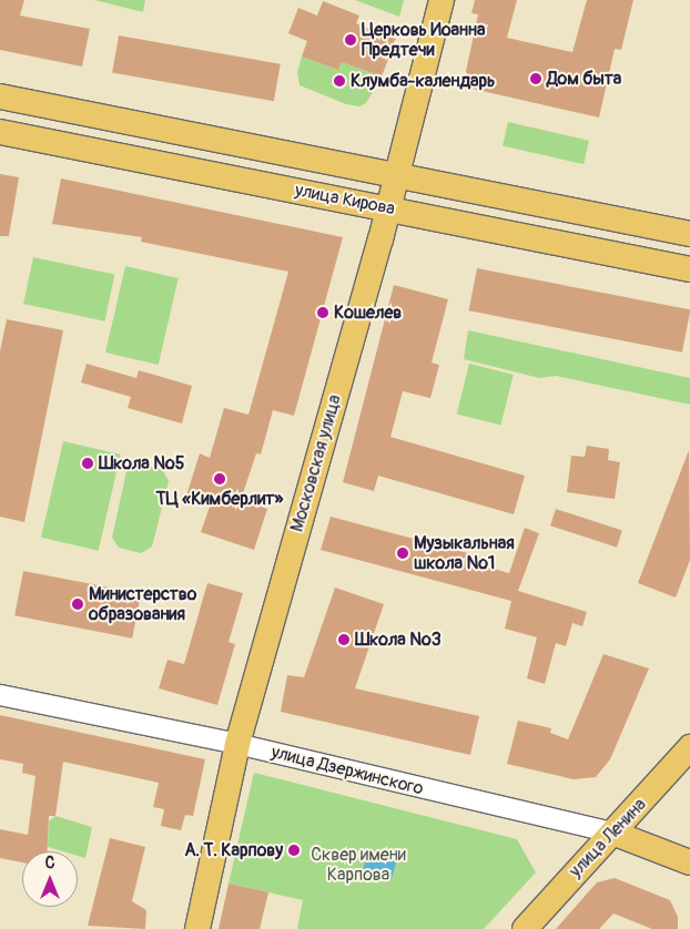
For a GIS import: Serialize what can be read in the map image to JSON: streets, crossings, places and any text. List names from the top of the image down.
{
  "streets": {
    "main road": [
      "улица Кирова",
      "Московская улица",
      "улица Дзержинского",
      "улица Ленина"
    ]
  },
  "crossings": [
    ["улица Кирова", "Московская улица"],
    ["Московская улица", "улица Дзержинского"],
    ["улица Дзержинского", "улица Ленина"]
  ],
  "parks": ["Сквер имени Карпова"],
  "places": [
    "Церковь Иоанна Предтечи",
    "Дом быта",
    "Клумба-календарь",
    "Кошелев",
    "Школа №5",
    "ТЦ «Кимберлит»",
    "Музыкальная школа №1",
    "Министерство образования",
    "Школа №3",
    "А. Т. Карпову"
  ],
  "north": "top"
}
